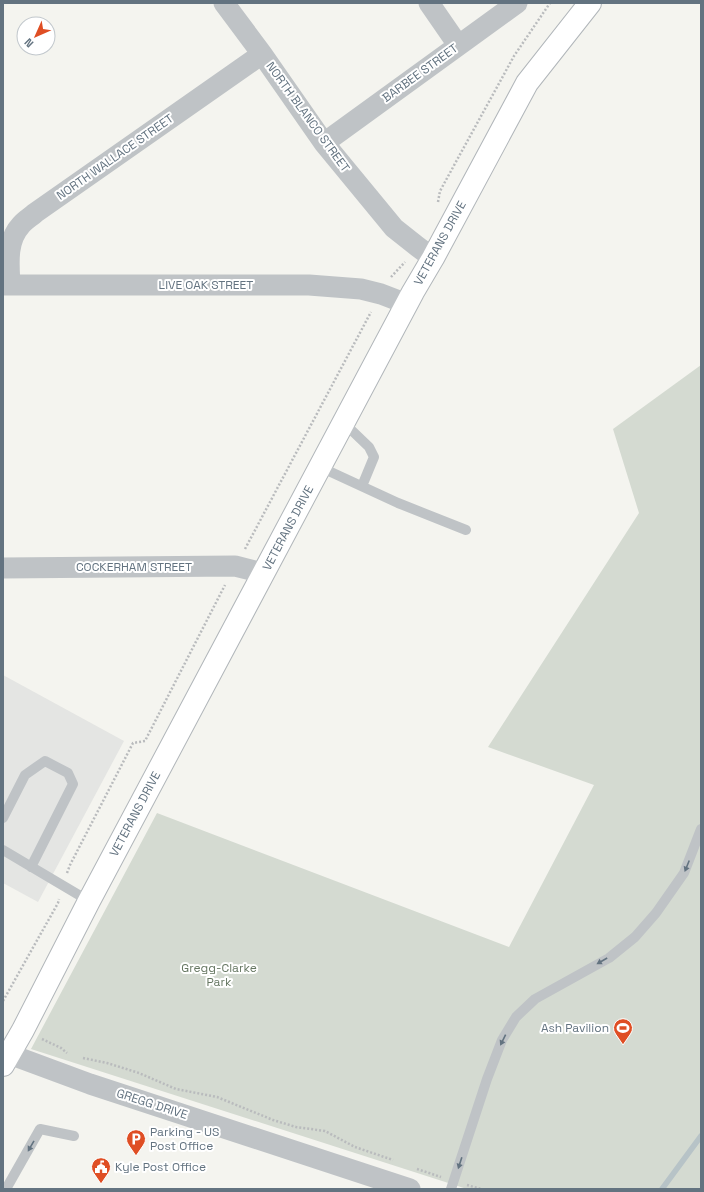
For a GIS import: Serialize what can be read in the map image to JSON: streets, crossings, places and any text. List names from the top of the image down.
{
  "streets": {
    "main road": ["VETERANS DRIVE"],
    "street": [
      "BARBEE STREET",
      "NORTH BLANCO STREET",
      "NORTH WALLACE STREET",
      "LIVE OAK STREET",
      "COCKERHAM STREET",
      "GREGG DRIVE"
    ]
  },
  "crossings": [
    ["BARBEE STREET", "NORTH BLANCO STREET"],
    ["NORTH BLANCO STREET", "NORTH WALLACE STREET"],
    ["NORTH BLANCO STREET", "VETERANS DRIVE"],
    ["NORTH WALLACE STREET", "LIVE OAK STREET"],
    ["VETERANS DRIVE", "LIVE OAK STREET"],
    ["VETERANS DRIVE", "COCKERHAM STREET"],
    ["VETERANS DRIVE", "GREGG DRIVE"]
  ],
  "parks": ["Gregg-Clarke Park"],
  "places": {
    "sports": ["Ash Pavilion"],
    "parking": ["Parking - US Post Office"],
    "public building": ["Kyle Post Office"]
  },
  "north": "bottom left"
}
